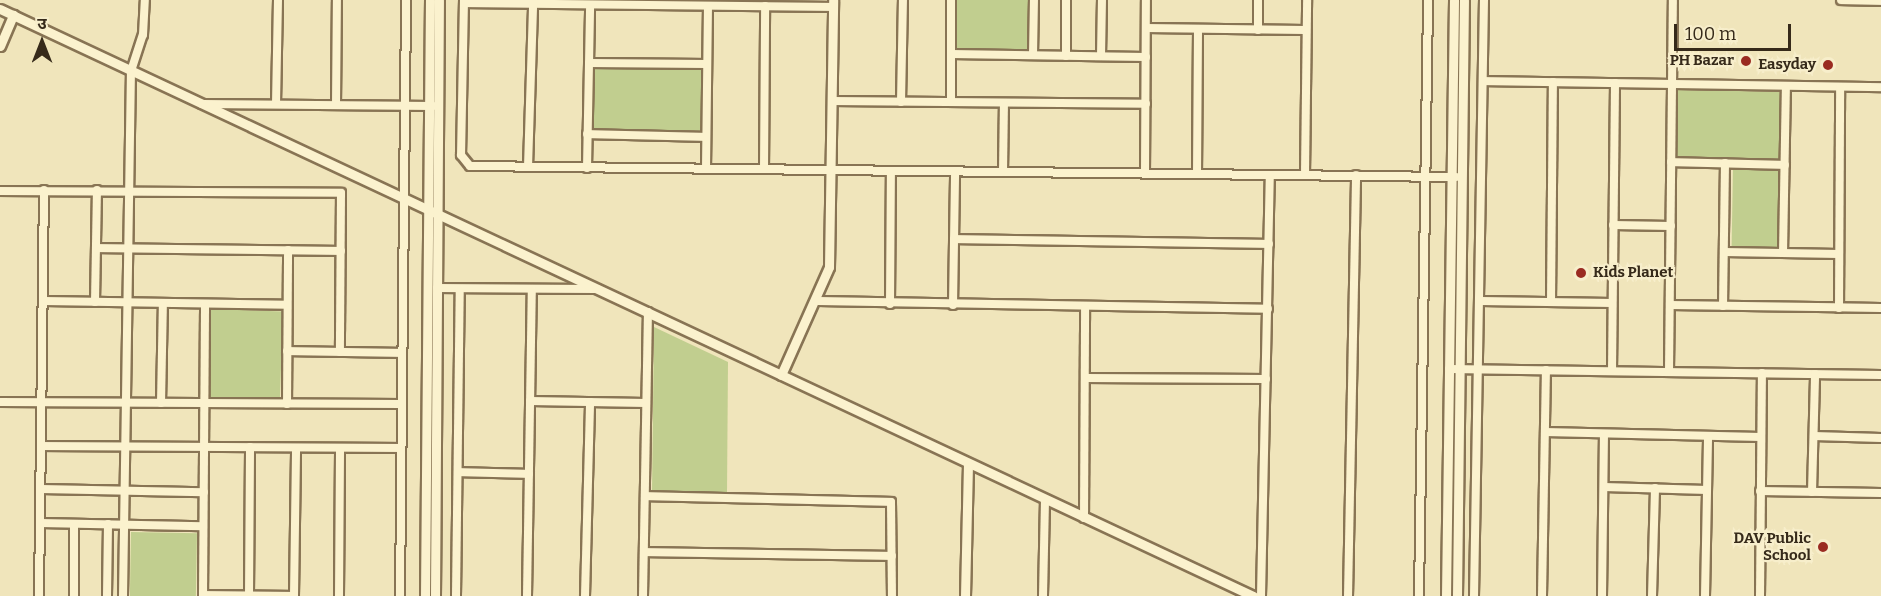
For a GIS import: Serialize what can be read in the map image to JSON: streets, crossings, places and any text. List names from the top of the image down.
{
  "places": [
    "PH Bazar",
    "Easyday",
    "Kids Planet",
    "DAV Public School"
  ],
  "scale_bar": "100 m",
  "north": "top"
}
